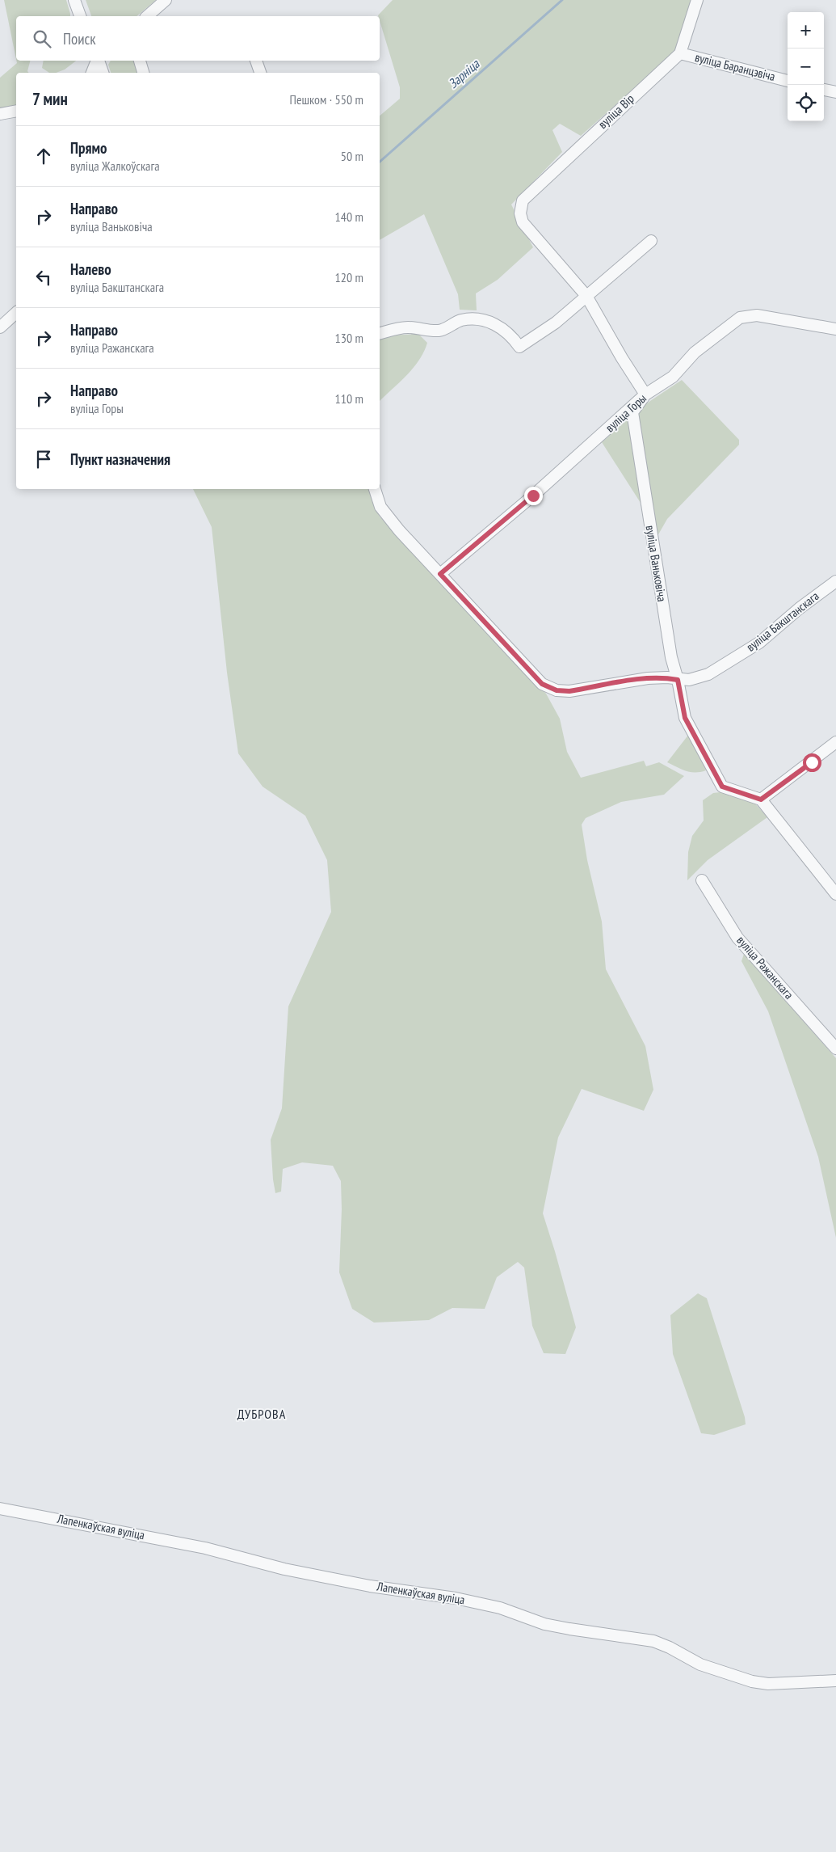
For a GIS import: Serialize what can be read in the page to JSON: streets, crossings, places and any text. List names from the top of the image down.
{
  "streets": {
    "street": [
      "вуліца Баранцэвіча",
      "вуліца Вір",
      "вуліца Горы",
      "вуліца Ваньковіча",
      "вуліца Бакштанскага",
      "вуліца Ражанскага",
      "Лапенкаўская вуліца"
    ]
  },
  "crossings": [
    ["вуліца Баранцэвіча", "вуліца Вір"],
    ["вуліца Горы", "вуліца Ваньковіча"],
    ["вуліца Горы", "вуліца Бакштанскага"],
    ["вуліца Ваньковіча", "вуліца Бакштанскага"]
  ],
  "districts": ["ДУБРОВА"],
  "water": ["Зарніца"],
  "page": {
    "map_buttons": ["+", "−"],
    "search": "Поиск",
    "heading": ["7 мин", "Пешком · 550 m"],
    "list": [
      ["Прямо", "вуліца Жалкоўскага", "50 m"],
      ["Направо", "вуліца Ваньковіча", "140 m"],
      ["Налево", "вуліца Бакштанскага", "120 m"],
      ["Направо", "вуліца Ражанскага", "130 m"],
      ["Направо", "вуліца Горы", "110 m"],
      "Пункт назначения"
    ]
  }
}
